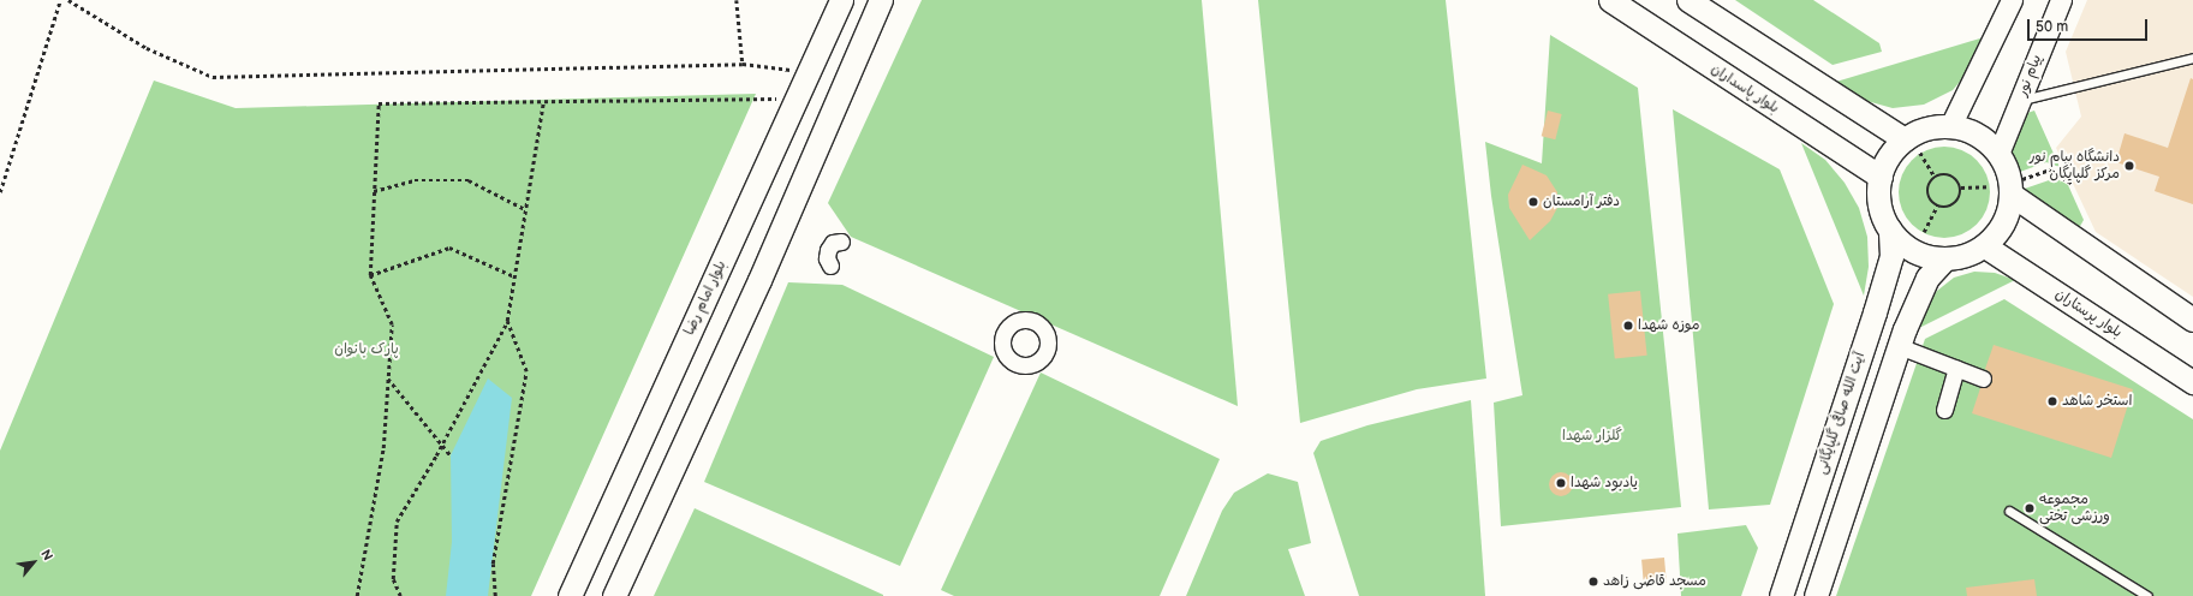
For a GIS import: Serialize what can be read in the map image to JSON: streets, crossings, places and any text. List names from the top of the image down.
{
  "streets": {
    "main road": [
      "بلوار پاسداران",
      "بلوار امام رضا",
      "بلوار پرستاران",
      "آیت الله صافی گلپایگانی"
    ],
    "street": ["پیام نور"]
  },
  "parks": ["پارک بانوان", "گلزار شهدا"],
  "places": [
    "دانشگاه پیام نور مرکز گلپایگان",
    "دفتر آرامستان",
    "موزه شهدا",
    "استخر شاهد",
    "یادبود شهدا",
    "مجموعه ورزشی تختی",
    "مسجد قاضی زاهد"
  ],
  "scale_bar": "50 m",
  "north": "top right"
}
